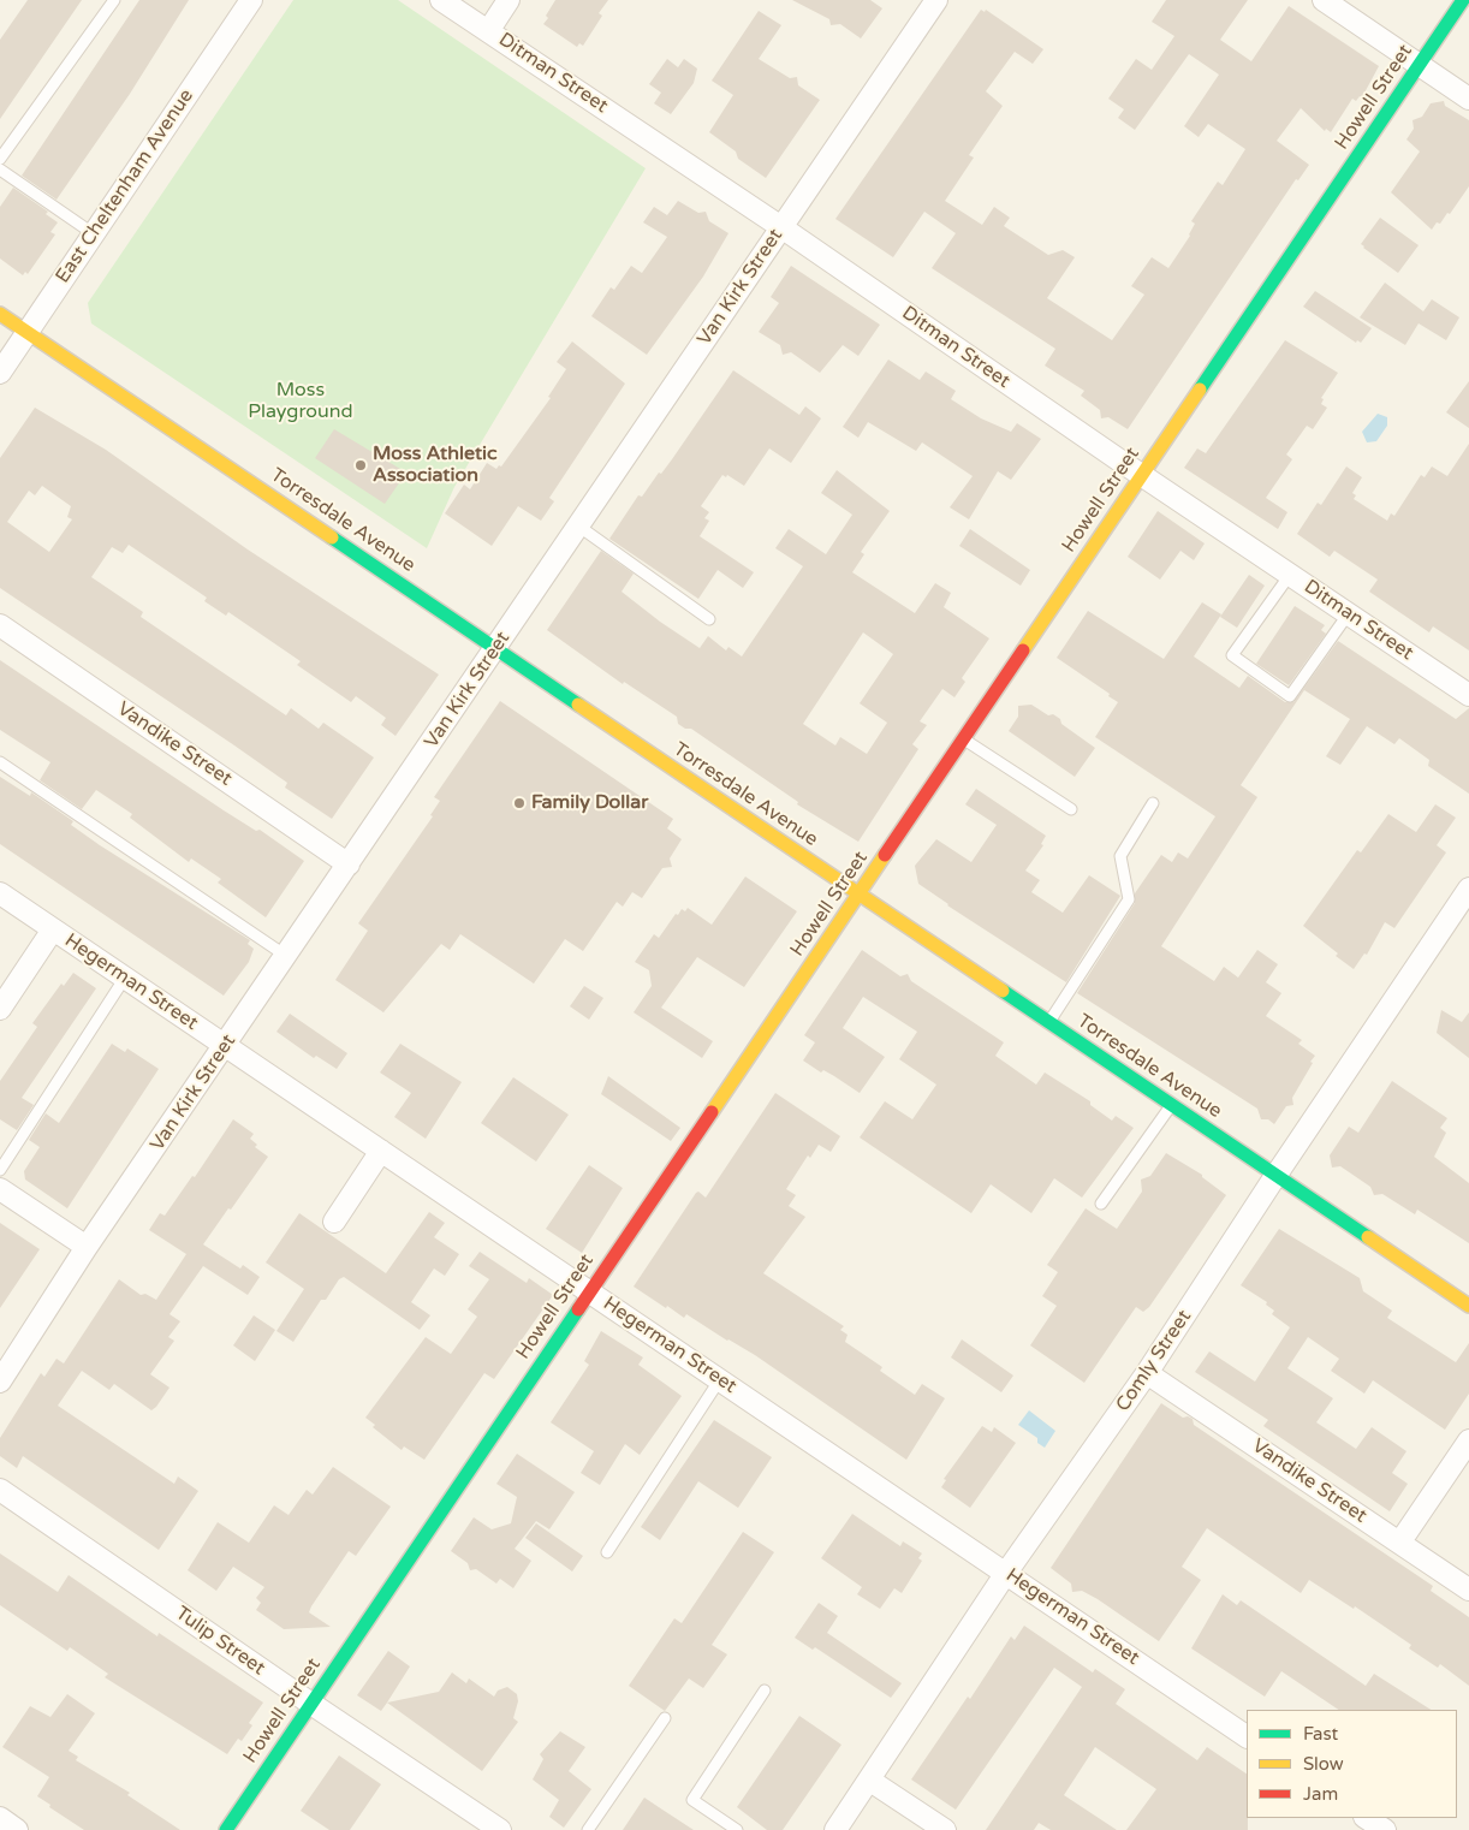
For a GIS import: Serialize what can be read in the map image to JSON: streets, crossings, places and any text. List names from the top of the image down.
{
  "streets": {
    "street": [
      "Ditman Street",
      "Howell Street",
      "East Cheltenham Avenue",
      "Van Kirk Street",
      "Torresdale Avenue",
      "Vandike Street",
      "Hegerman Street",
      "Comly Street",
      "Tulip Street"
    ]
  },
  "crossings": [
    ["Ditman Street", "Howell Street"],
    ["Ditman Street", "Van Kirk Street"],
    ["Howell Street", "Torresdale Avenue"],
    ["Howell Street", "Hegerman Street"],
    ["Howell Street", "Tulip Street"],
    ["East Cheltenham Avenue", "Torresdale Avenue"],
    ["Van Kirk Street", "Torresdale Avenue"],
    ["Van Kirk Street", "Vandike Street"],
    ["Van Kirk Street", "Hegerman Street"],
    ["Torresdale Avenue", "Comly Street"],
    ["Vandike Street", "Comly Street"],
    ["Hegerman Street", "Comly Street"]
  ],
  "parks": ["Moss Playground"],
  "places": ["Moss Athletic Association", "Family Dollar"],
  "legend": ["Fast", "Slow", "Jam"]
}
